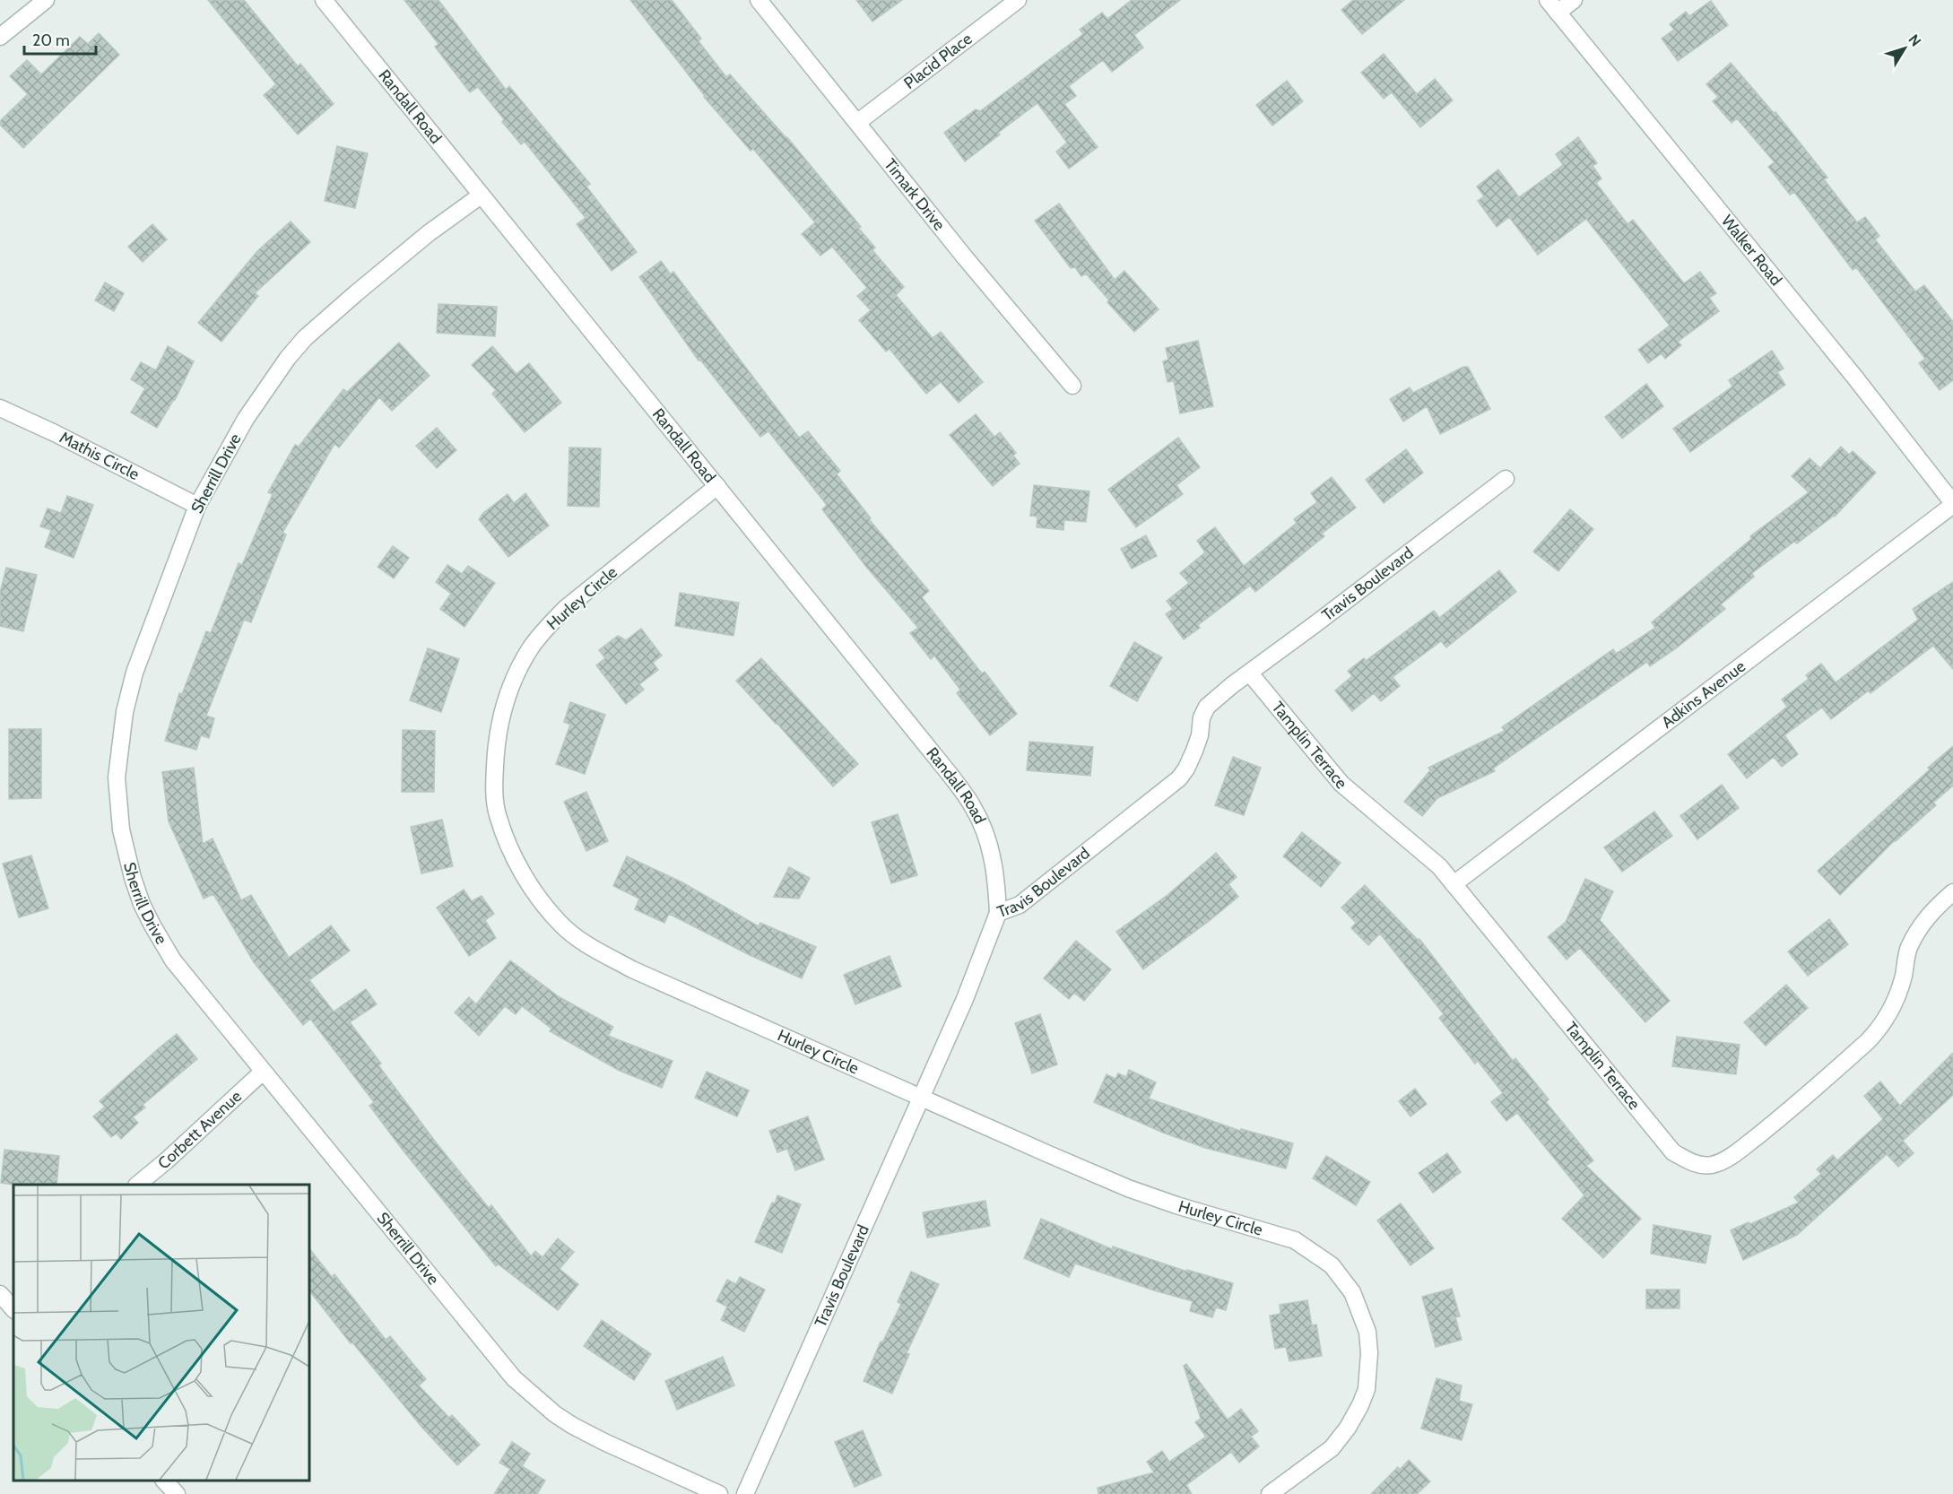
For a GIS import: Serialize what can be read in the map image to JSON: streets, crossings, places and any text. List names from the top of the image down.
{
  "streets": {
    "street": [
      "Placid Place",
      "Randall Road",
      "Timark Drive",
      "Walker Road",
      "Mathis Circle",
      "Sherrill Drive",
      "Travis Boulevard",
      "Hurley Circle",
      "Adkins Avenue",
      "Tamplin Terrace",
      "Corbett Avenue"
    ]
  },
  "crossings": [
    ["Placid Place", "Timark Drive"],
    ["Randall Road", "Sherrill Drive"],
    ["Randall Road", "Travis Boulevard"],
    ["Randall Road", "Hurley Circle"],
    ["Walker Road", "Adkins Avenue"],
    ["Mathis Circle", "Sherrill Drive"],
    ["Sherrill Drive", "Corbett Avenue"],
    ["Travis Boulevard", "Hurley Circle"],
    ["Travis Boulevard", "Tamplin Terrace"],
    ["Adkins Avenue", "Tamplin Terrace"]
  ],
  "scale_bar": "20 m",
  "north": "top right"
}
